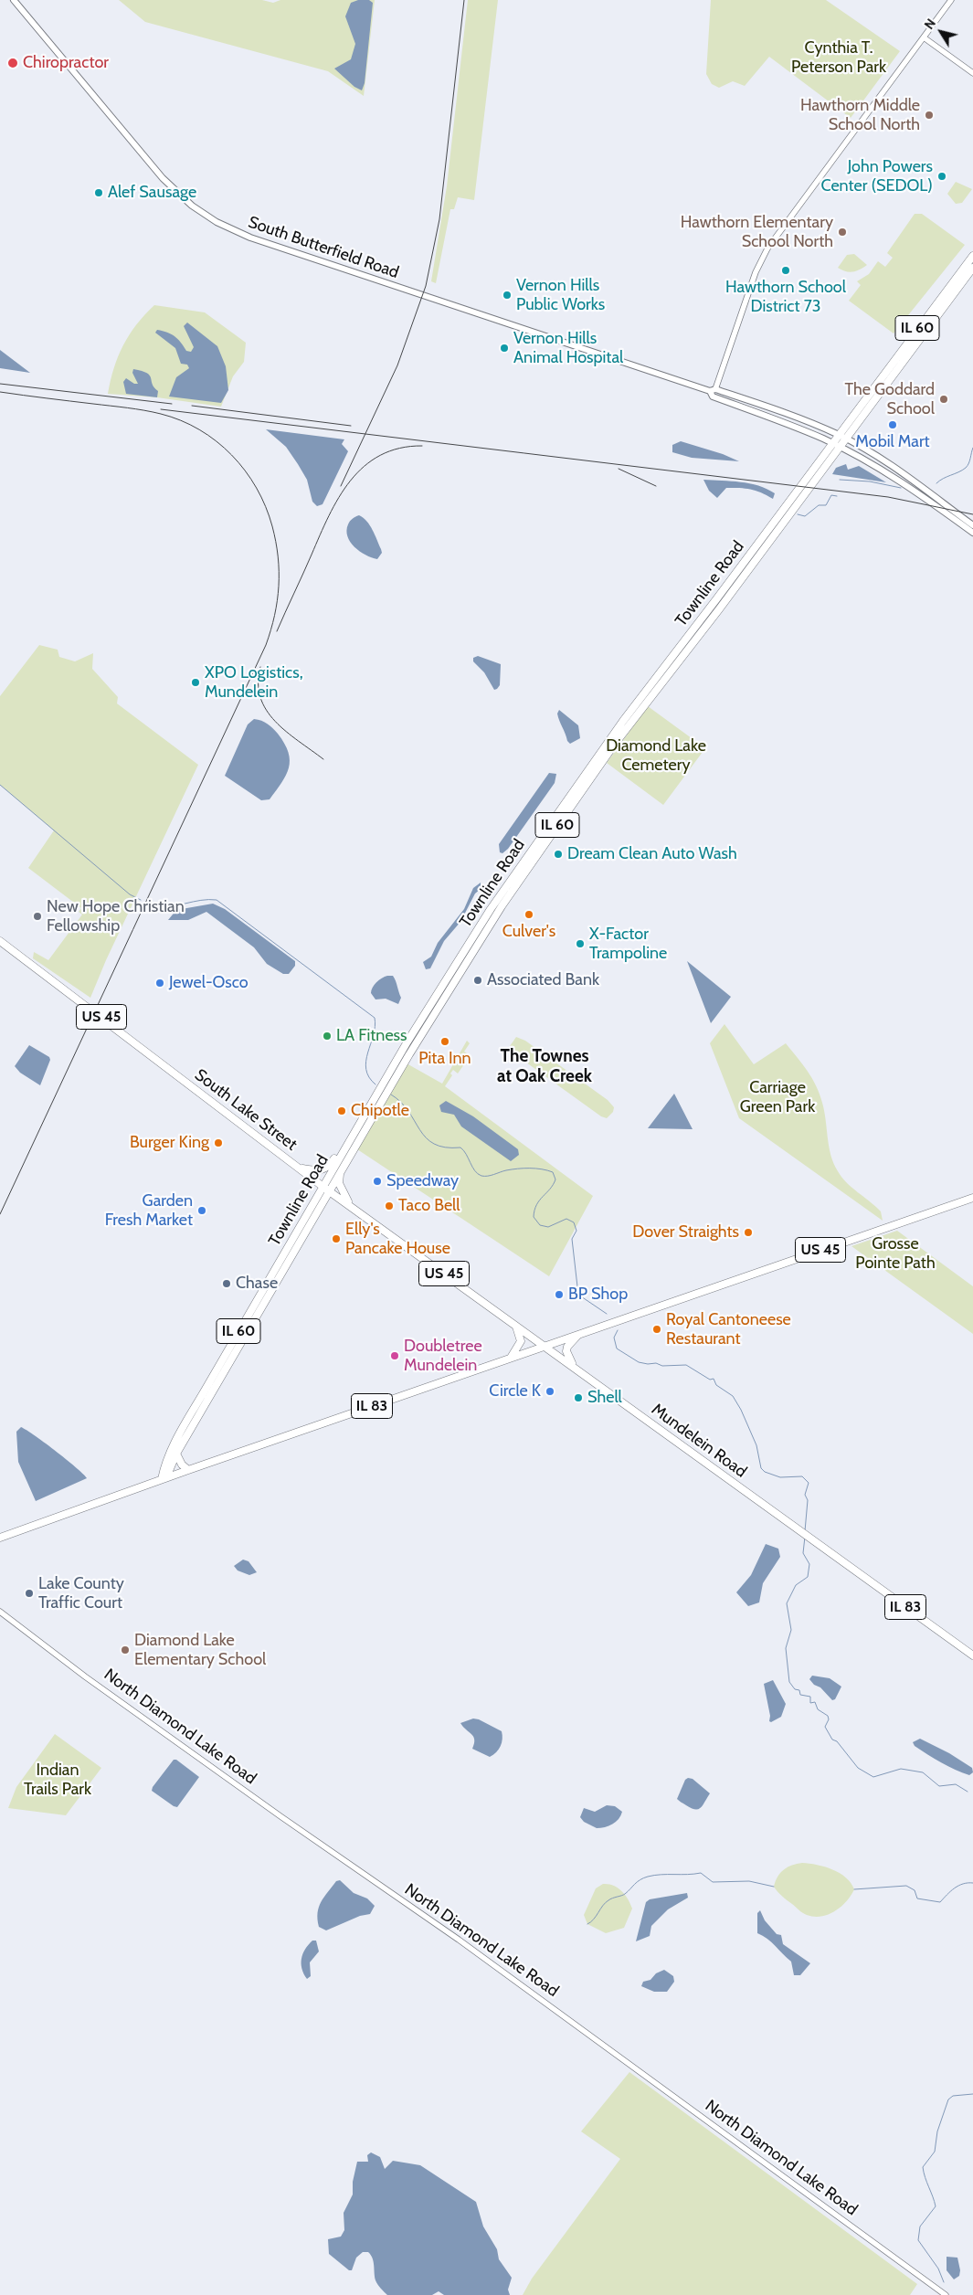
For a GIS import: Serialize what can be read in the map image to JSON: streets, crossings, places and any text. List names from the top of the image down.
{
  "streets": {
    "main road": [
      "South Butterfield Road",
      "IL 60",
      "Townline Road",
      "US 45",
      "South Lake Street",
      "IL 83",
      "Mundelein Road"
    ],
    "street": ["North Diamond Lake Road"]
  },
  "crossings": [
    ["South Butterfield Road", "Townline Road"],
    ["Townline Road", "South Lake Street"],
    ["Townline Road", "IL 83"],
    ["US 45", "South Lake Street"],
    ["US 45", "IL 83"],
    ["US 45", "Mundelein Road"],
    ["South Lake Street", "IL 83"],
    ["South Lake Street", "Mundelein Road"],
    ["IL 83", "Mundelein Road"]
  ],
  "districts": ["The Townes at Oak Creek"],
  "parks": [
    "Cynthia T. Peterson Park",
    "Diamond Lake Cemetery",
    "Carriage Green Park",
    "Grosse Pointe Path",
    "Indian Trails Park"
  ],
  "places": [
    "Chiropractor",
    "Hawthorn Middle School North",
    "John Powers Center (SEDOL)",
    "Alef Sausage",
    "Hawthorn Elementary School North",
    "Hawthorn School District 73",
    "Vernon Hills Public Works",
    "Vernon Hills Animal Hospital",
    "The Goddard School",
    "Mobil Mart",
    "XPO Logistics, Mundelein",
    "Dream Clean Auto Wash",
    "Culver's",
    "New Hope Christian Fellowship",
    "X-Factor Trampoline",
    "Associated Bank",
    "Jewel-Osco",
    "LA Fitness",
    "Pita Inn",
    "Chipotle",
    "Burger King",
    "Speedway",
    "Taco Bell",
    "Garden Fresh Market",
    "Dover Straights",
    "Elly's Pancake House",
    "Chase",
    "BP Shop",
    "Royal Cantoneese Restaurant",
    "Doubletree Mundelein",
    "Circle K",
    "Shell",
    "Lake County Traffic Court",
    "Diamond Lake Elementary School"
  ],
  "north": "top left"
}
